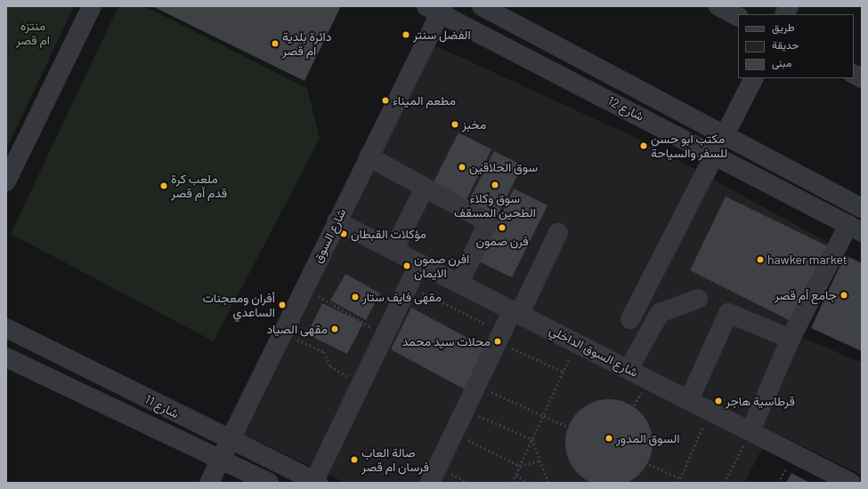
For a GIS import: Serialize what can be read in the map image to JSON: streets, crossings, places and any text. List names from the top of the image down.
{
  "streets": {
    "street": [
      "شارع 12",
      "شارع السوق",
      "شارع السوق الداخلي",
      "شارع 11"
    ]
  },
  "crossings": [
    ["شارع 12", "شارع السوق"],
    ["شارع السوق", "شارع السوق الداخلي"],
    ["شارع السوق", "شارع 11"]
  ],
  "parks": ["منتزه ام قصر"],
  "places": [
    "الفضل سنتر",
    "دائرة بلدية ام قصر",
    "مطعم الميناء",
    "مخبز",
    "مكتب ابو حسن للسفر والسياحة",
    "سوق الحلاقين",
    "سوق وكلاء الطحين المسقف",
    "ملعب كرة قدم أم قصر",
    "فرن صمون",
    "مؤكلات القبطان",
    "hawker market",
    "افرن صمون الايمان",
    "جامع أم قصر",
    "مقهى فايف ستار",
    "أفران ومعجنات الساعدي",
    "مقهى الصياد",
    "محلات سيد محمد",
    "قرطاسية هاجر",
    "السوق المدور",
    "صالة العاب فرسان ام قصر"
  ],
  "legend": ["طريق", "حديقة", "مبنى"]
}
